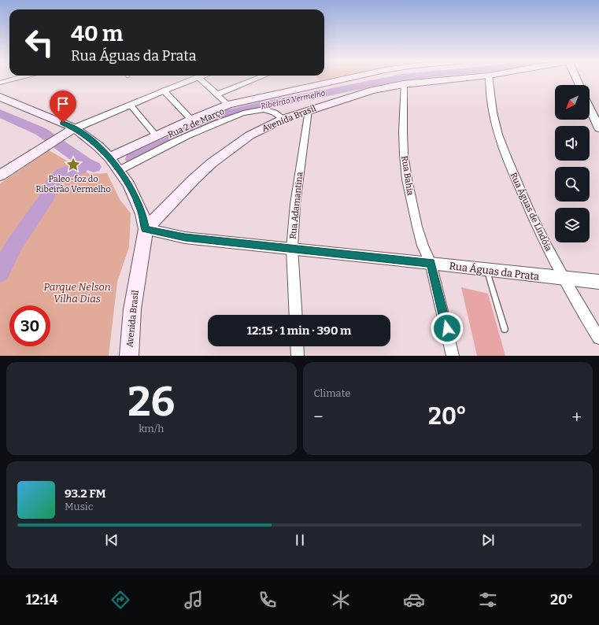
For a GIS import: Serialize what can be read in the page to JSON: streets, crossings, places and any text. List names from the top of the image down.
{
  "streets": {
    "main road": ["Avenida Brasil"],
    "street": [
      "Rua 2 de Março",
      "Rua Bahia",
      "Rua Adamantina",
      "Rua Águas de Lindóia",
      "Rua Águas da Prata"
    ]
  },
  "crossings": [
    ["Avenida Brasil", "Rua 2 de Março"],
    ["Avenida Brasil", "Rua Bahia"],
    ["Avenida Brasil", "Rua Adamantina"],
    ["Avenida Brasil", "Rua Águas da Prata"],
    ["Rua Bahia", "Rua Águas da Prata"],
    ["Rua Adamantina", "Rua Águas da Prata"],
    ["Rua Águas de Lindóia", "Rua Águas da Prata"]
  ],
  "water": ["Ribeirão Vermelho"],
  "parks": ["Parque Nelson Vilha Dias"],
  "places": {
    "place": ["Paleo-foz do Ribeirão Vermelho"]
  },
  "north": "bottom left",
  "page": {
    "turn": ["40 m", "Rua Águas da Prata"],
    "limit": "30",
    "trip": "12:15 · 1 min · 390 m",
    "tile": [
      ["26", "km/h"],
      "Climate"
    ],
    "heat": ["−", "20°", "+"],
    "song": ["93.2 FM", "Music"],
    "tabs": ["12:14", "20°"]
  }
}
